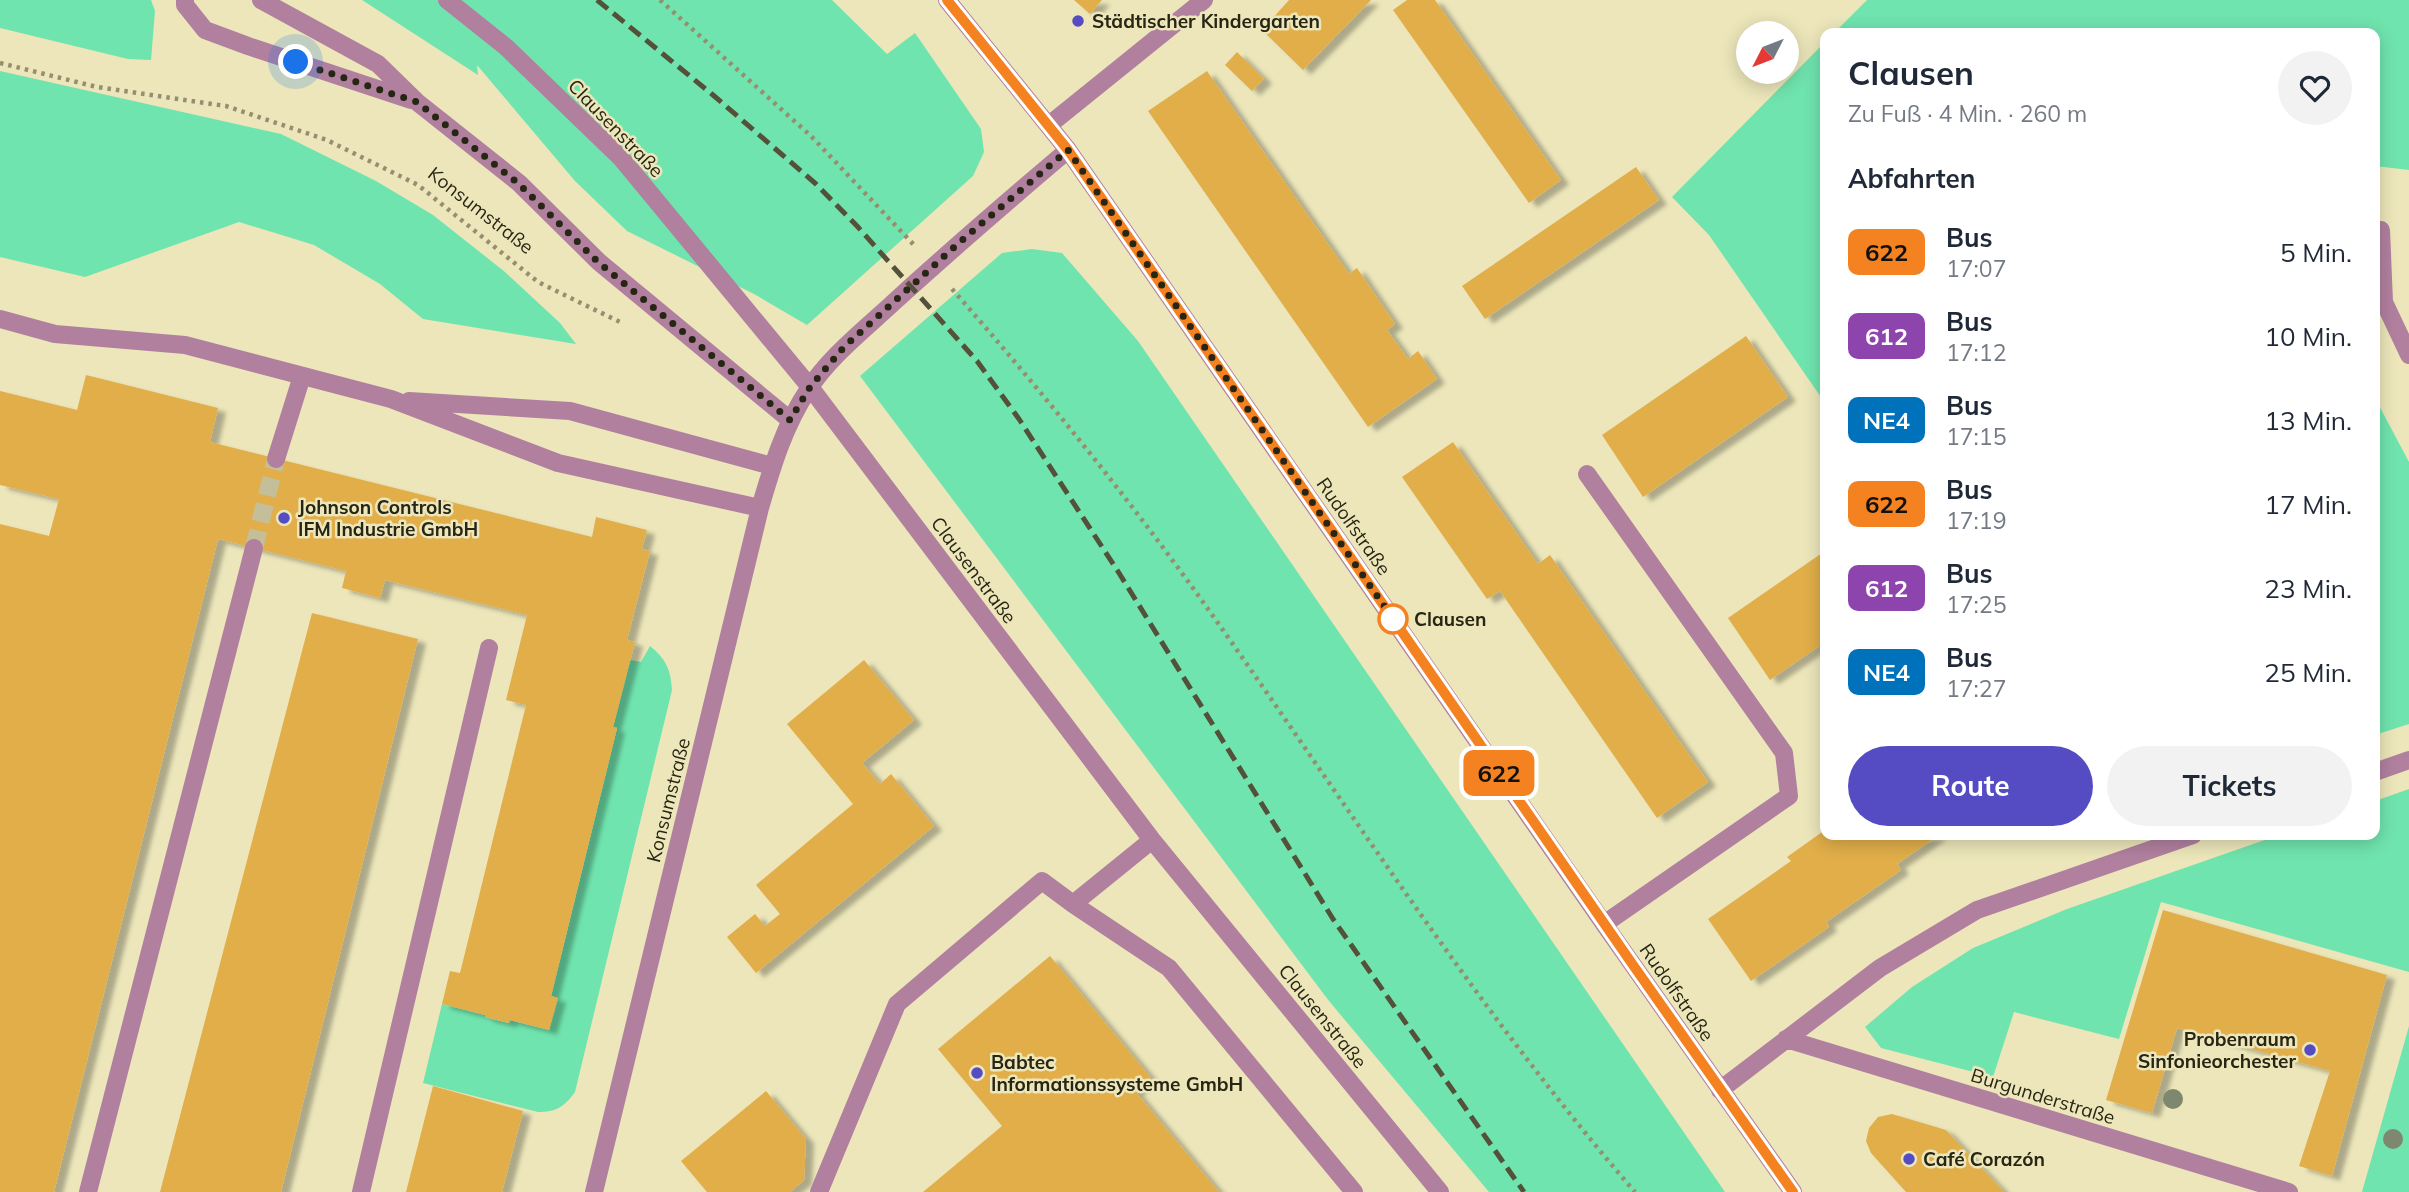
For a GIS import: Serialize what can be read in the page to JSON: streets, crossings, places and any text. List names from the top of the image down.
{
  "streets": {
    "street": [
      "Clausenstraße",
      "Konsumstraße",
      "Rudolfstraße",
      "Burgunderstraße"
    ]
  },
  "crossings": [
    ["Clausenstraße", "Konsumstraße"],
    ["Konsumstraße", "Rudolfstraße"]
  ],
  "places": [
    "Städtischer Kindergarten",
    "Johnson Controls IFM Industrie GmbH",
    "Clausen",
    "Probenraum Sinfonieorchester",
    "Babtec Informationssysteme GmbH",
    "Café Corazón"
  ],
  "lines": ["bus line 622"],
  "north": "bottom left",
  "page": {
    "on_map": "622",
    "heading": [
      ["Clausen", "Zu Fuß · 4 Min. · 260 m"],
      "Abfahrten"
    ],
    "list": [
      {
        "mark": "622",
        "name": "Bus",
        "note": "17:07",
        "value": "5 Min."
      },
      {
        "mark": "612",
        "name": "Bus",
        "note": "17:12",
        "value": "10 Min."
      },
      {
        "mark": "NE4",
        "name": "Bus",
        "note": "17:15",
        "value": "13 Min."
      },
      {
        "mark": "622",
        "name": "Bus",
        "note": "17:19",
        "value": "17 Min."
      },
      {
        "mark": "612",
        "name": "Bus",
        "note": "17:25",
        "value": "23 Min."
      },
      {
        "mark": "NE4",
        "name": "Bus",
        "note": "17:27",
        "value": "25 Min."
      }
    ],
    "buttons": ["Route", "Tickets"]
  }
}
